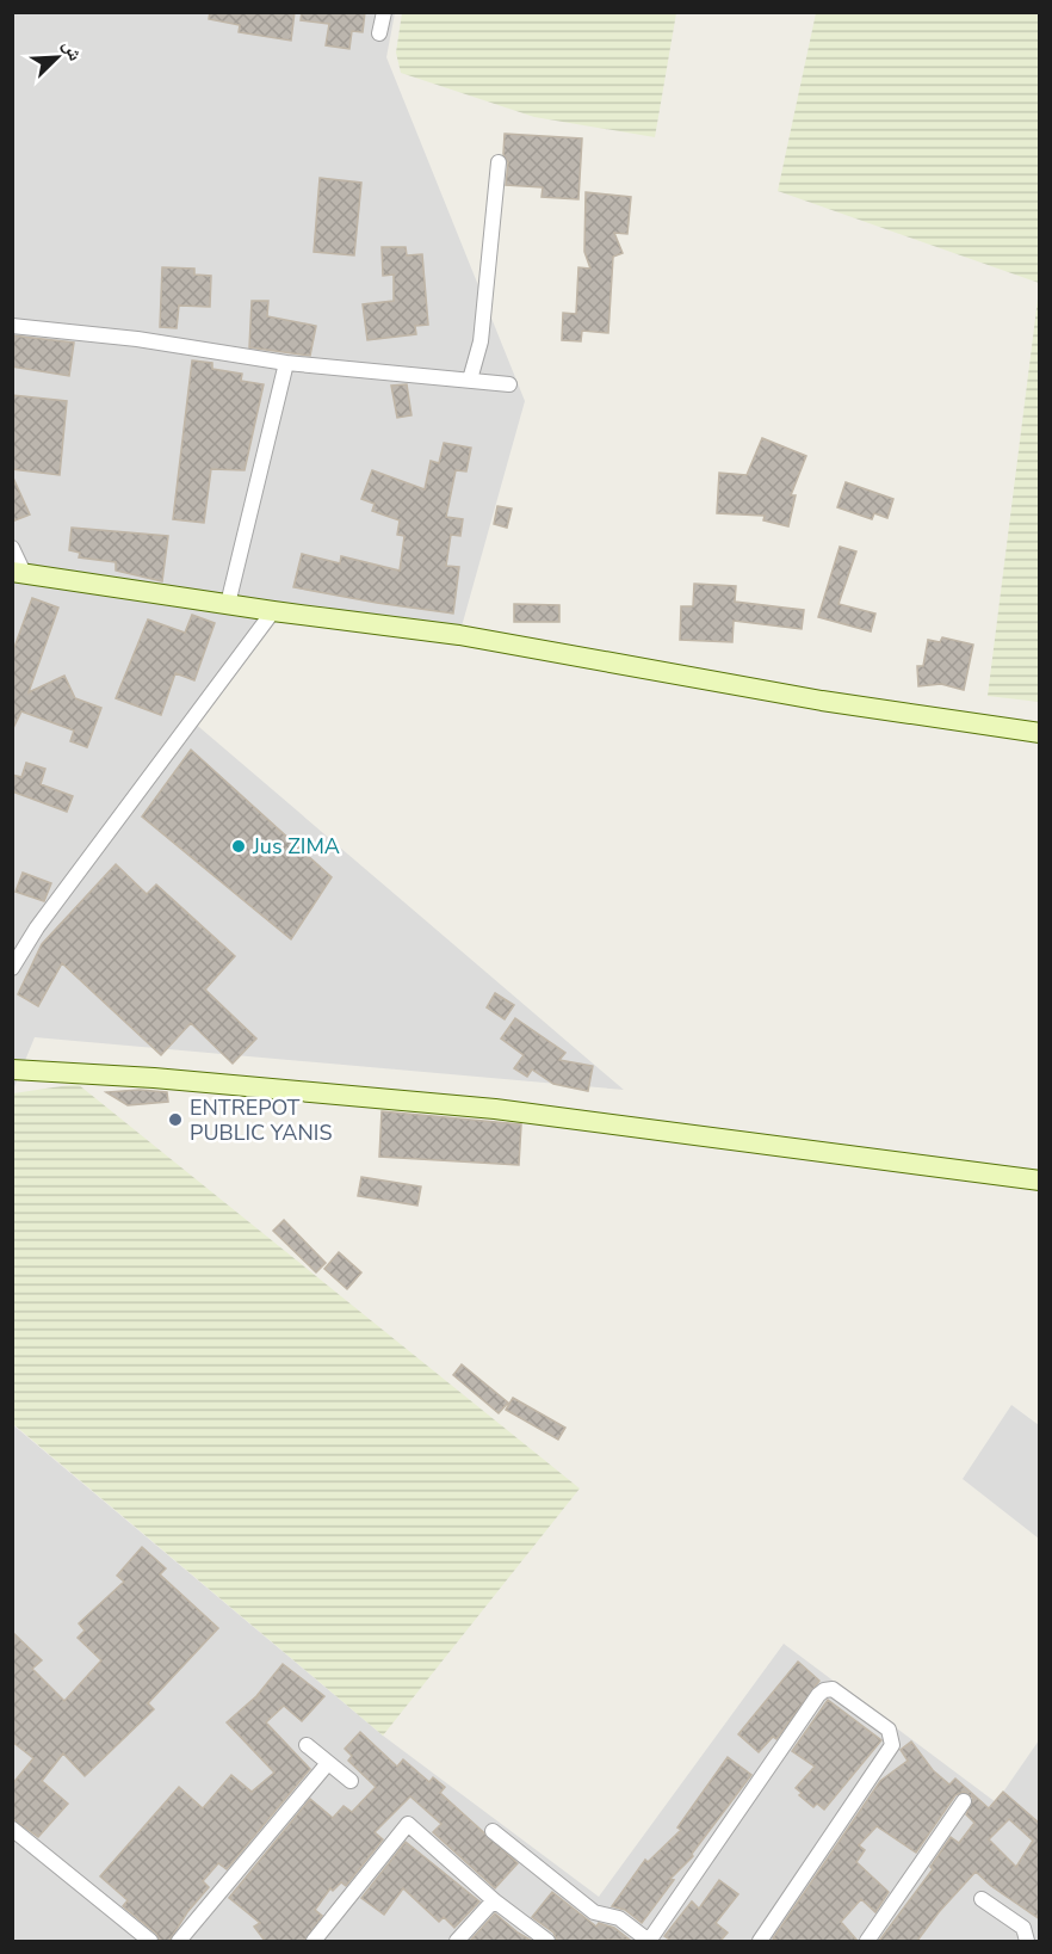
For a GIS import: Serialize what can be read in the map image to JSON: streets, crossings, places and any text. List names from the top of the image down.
{
  "places": ["Jus ZIMA", "ENTREPOT PUBLIC YANIS"],
  "north": "top right"
}
